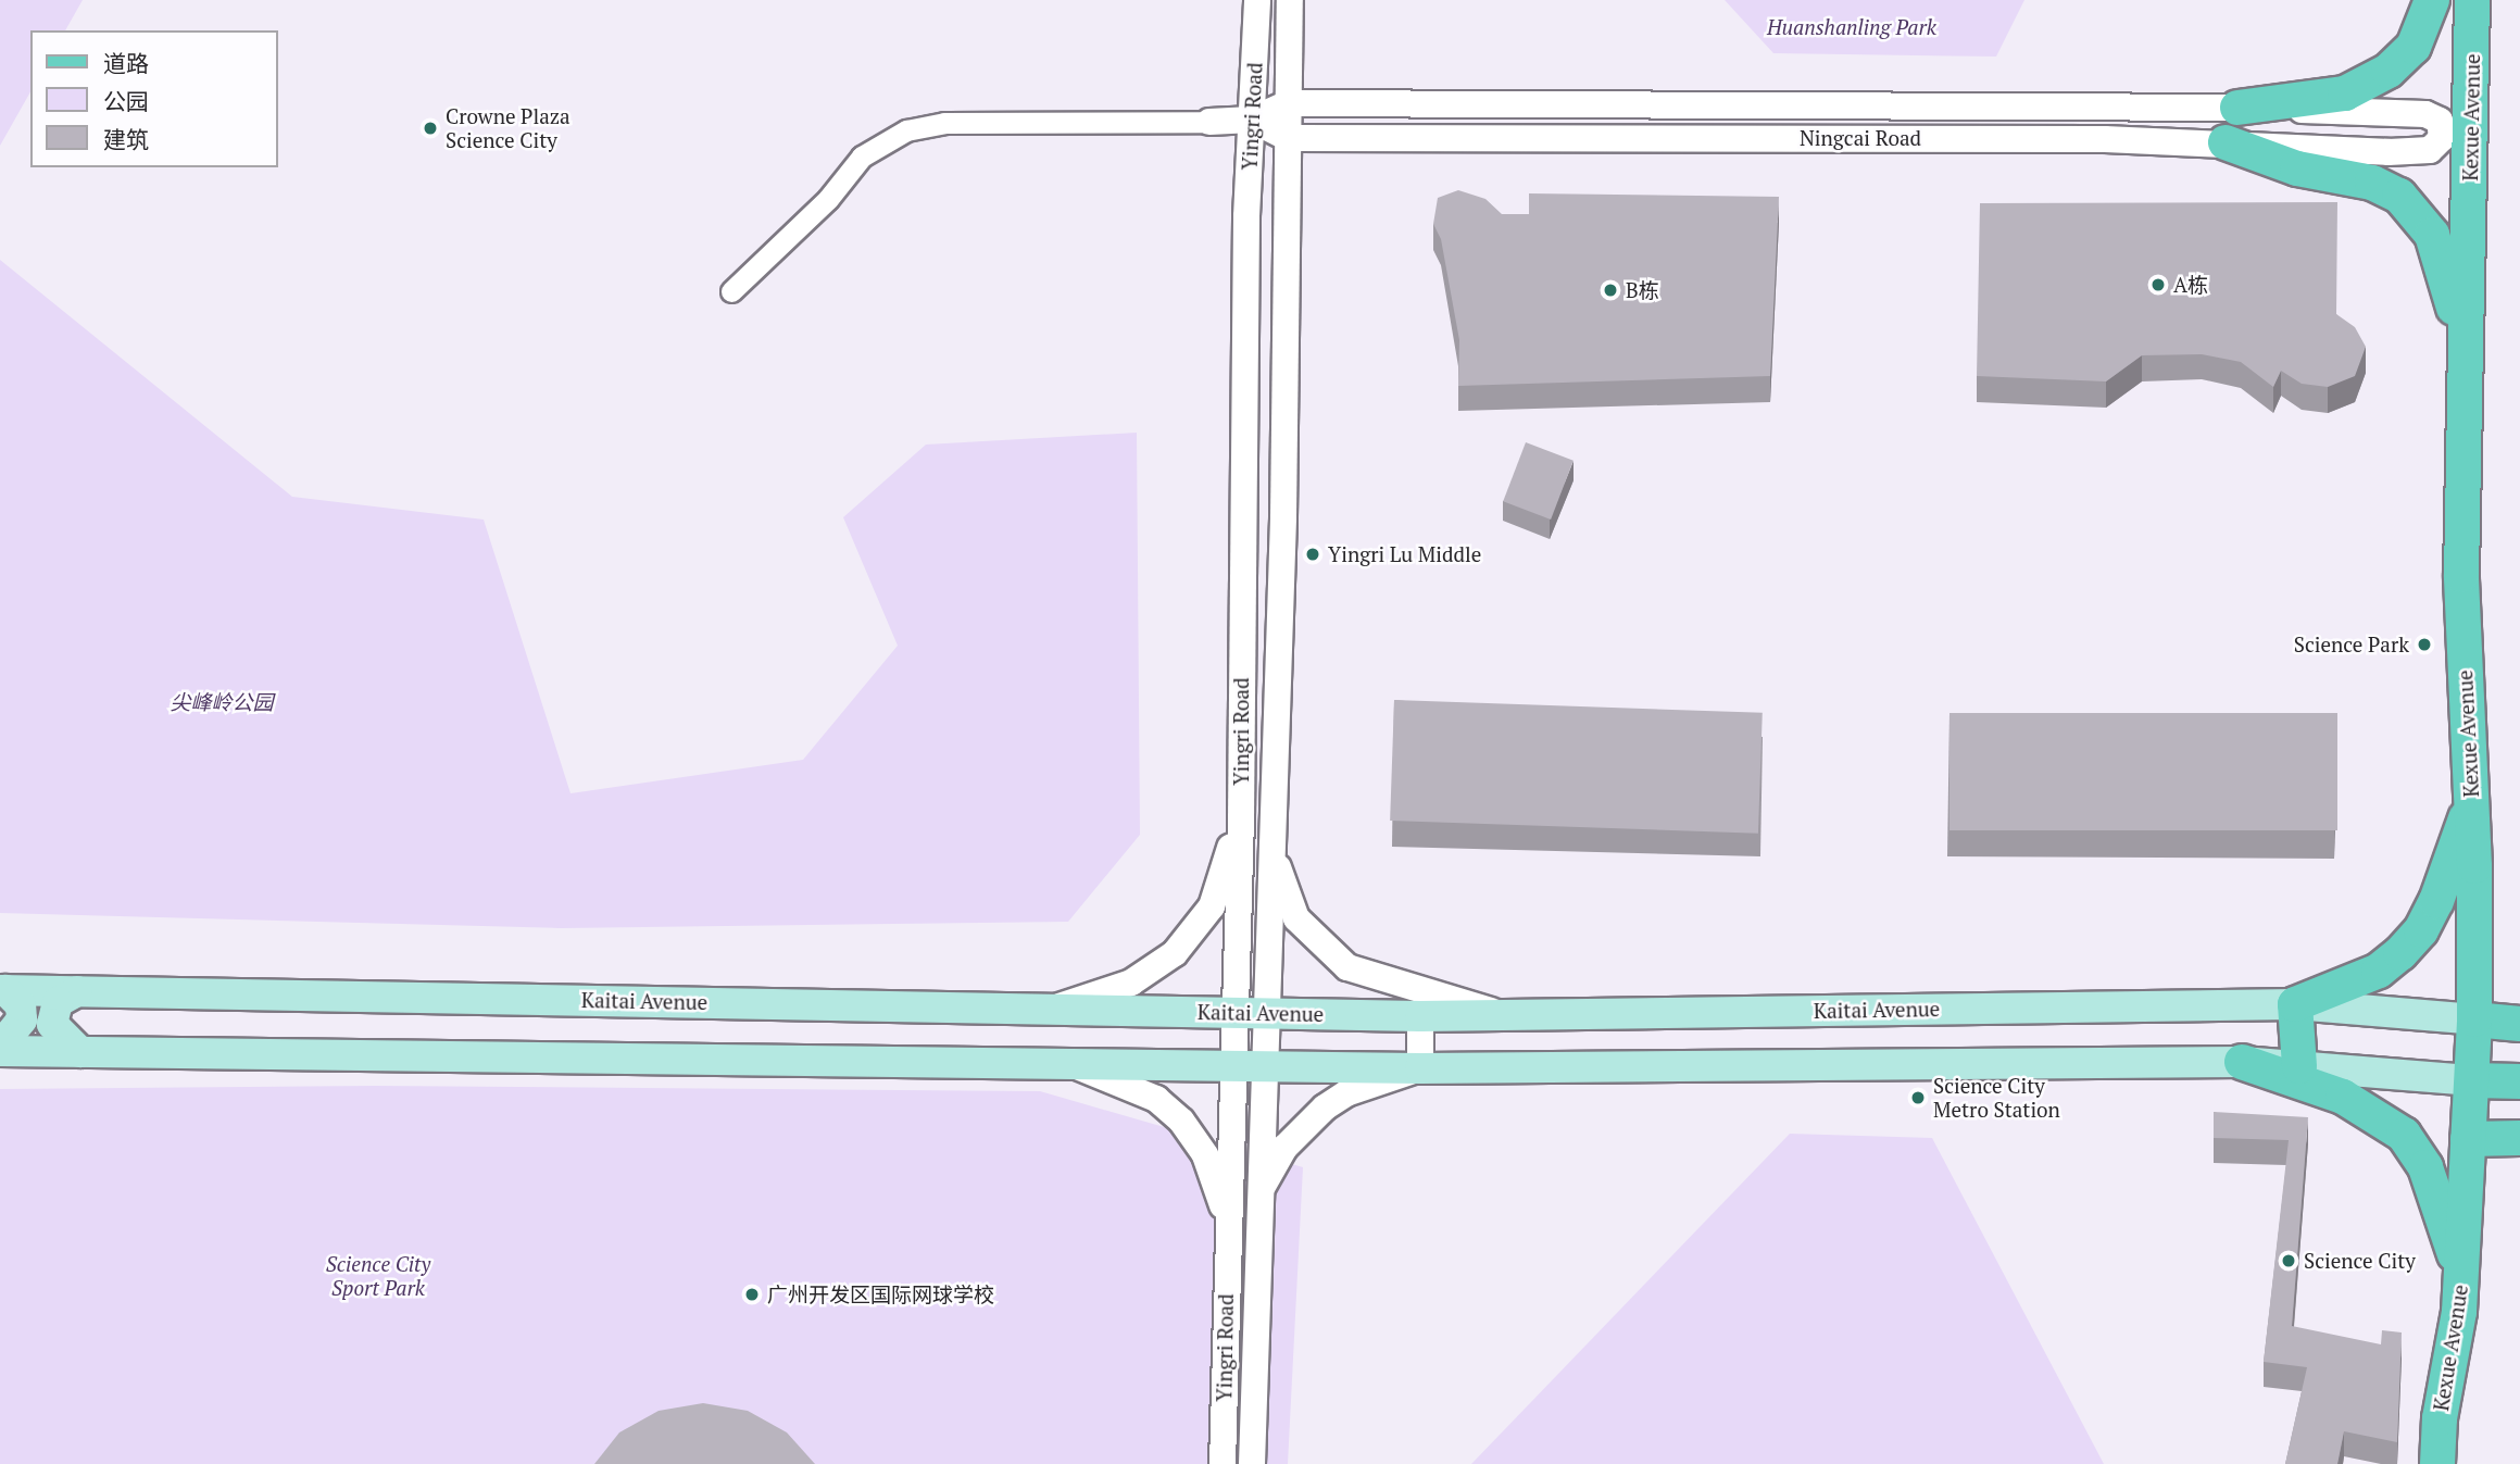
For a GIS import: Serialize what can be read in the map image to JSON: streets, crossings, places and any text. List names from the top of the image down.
{
  "streets": {
    "main road": ["Kexue Avenue", "Kaitai Avenue"],
    "street": ["Yingri Road", "Ningcai Road"]
  },
  "crossings": [
    ["Yingri Road", "Ningcai Road"],
    ["Yingri Road", "Kaitai Avenue"],
    ["Kexue Avenue", "Kaitai Avenue"]
  ],
  "parks": ["Huanshanling Park", "尖峰岭公园", "Science City Sport Park"],
  "places": [
    "Crowne Plaza Science City",
    "A栋",
    "B栋",
    "Yingri Lu Middle",
    "Science Park",
    "Science City Metro Station",
    "Science City",
    "广州开发区国际网球学校"
  ],
  "legend": ["道路", "公园", "建筑"]
}
